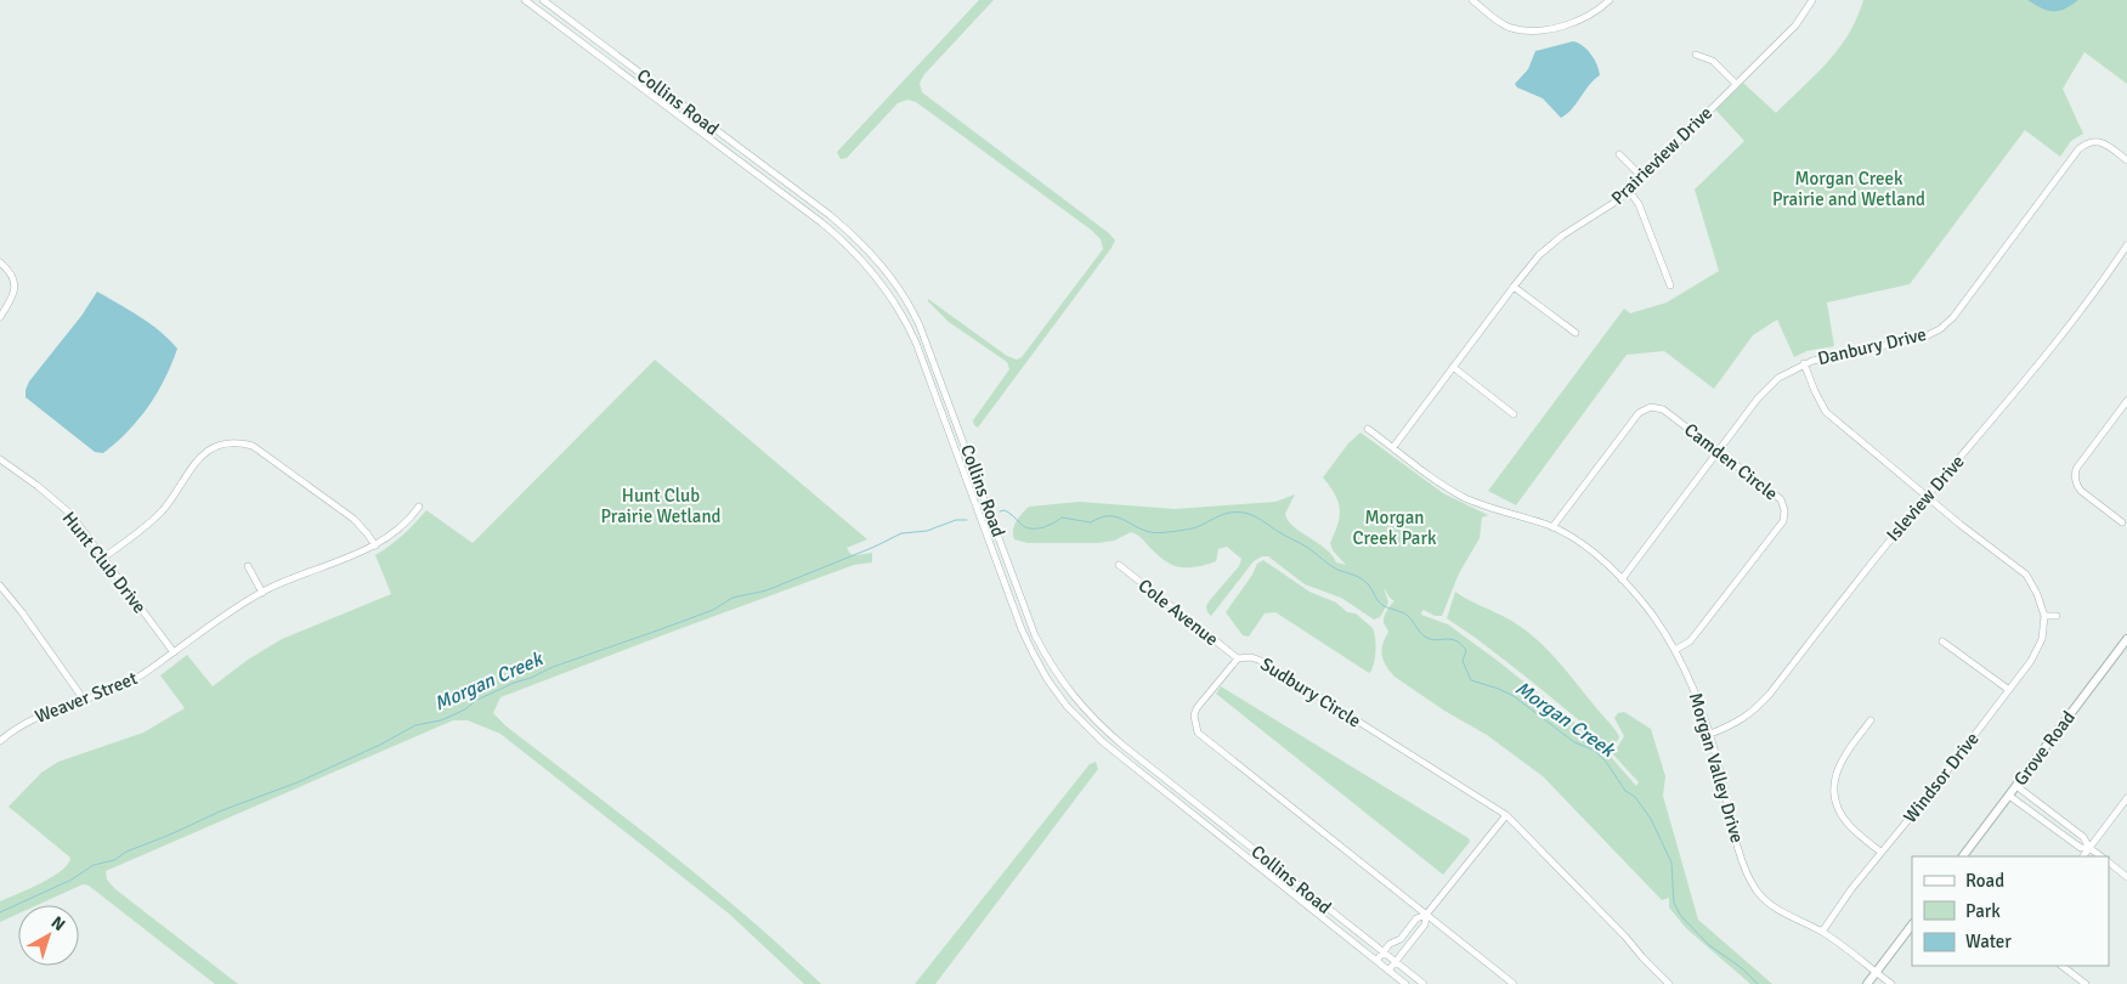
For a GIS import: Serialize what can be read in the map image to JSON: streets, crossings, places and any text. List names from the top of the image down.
{
  "streets": {
    "street": [
      "Collins Road",
      "Prairieview Drive",
      "Danbury Drive",
      "Camden Circle",
      "Isleview Drive",
      "Hunt Club Drive",
      "Cole Avenue",
      "Sudbury Circle",
      "Weaver Street",
      "Grove Road",
      "Morgan Valley Drive",
      "Windsor Drive"
    ]
  },
  "crossings": [
    ["Prairieview Drive", "Morgan Valley Drive"],
    ["Danbury Drive", "Camden Circle"],
    ["Danbury Drive", "Morgan Valley Drive"],
    ["Danbury Drive", "Windsor Drive"],
    ["Camden Circle", "Morgan Valley Drive"],
    ["Isleview Drive", "Morgan Valley Drive"],
    ["Isleview Drive", "Windsor Drive"],
    ["Hunt Club Drive", "Weaver Street"],
    ["Cole Avenue", "Sudbury Circle"],
    ["Morgan Valley Drive", "Windsor Drive"]
  ],
  "water": ["Morgan Creek"],
  "parks": ["Morgan Creek Prairie and Wetland", "Hunt Club Prairie Wetland", "Morgan Creek Park"],
  "legend": ["Road", "Park", "Water"],
  "north": "top right"
}
